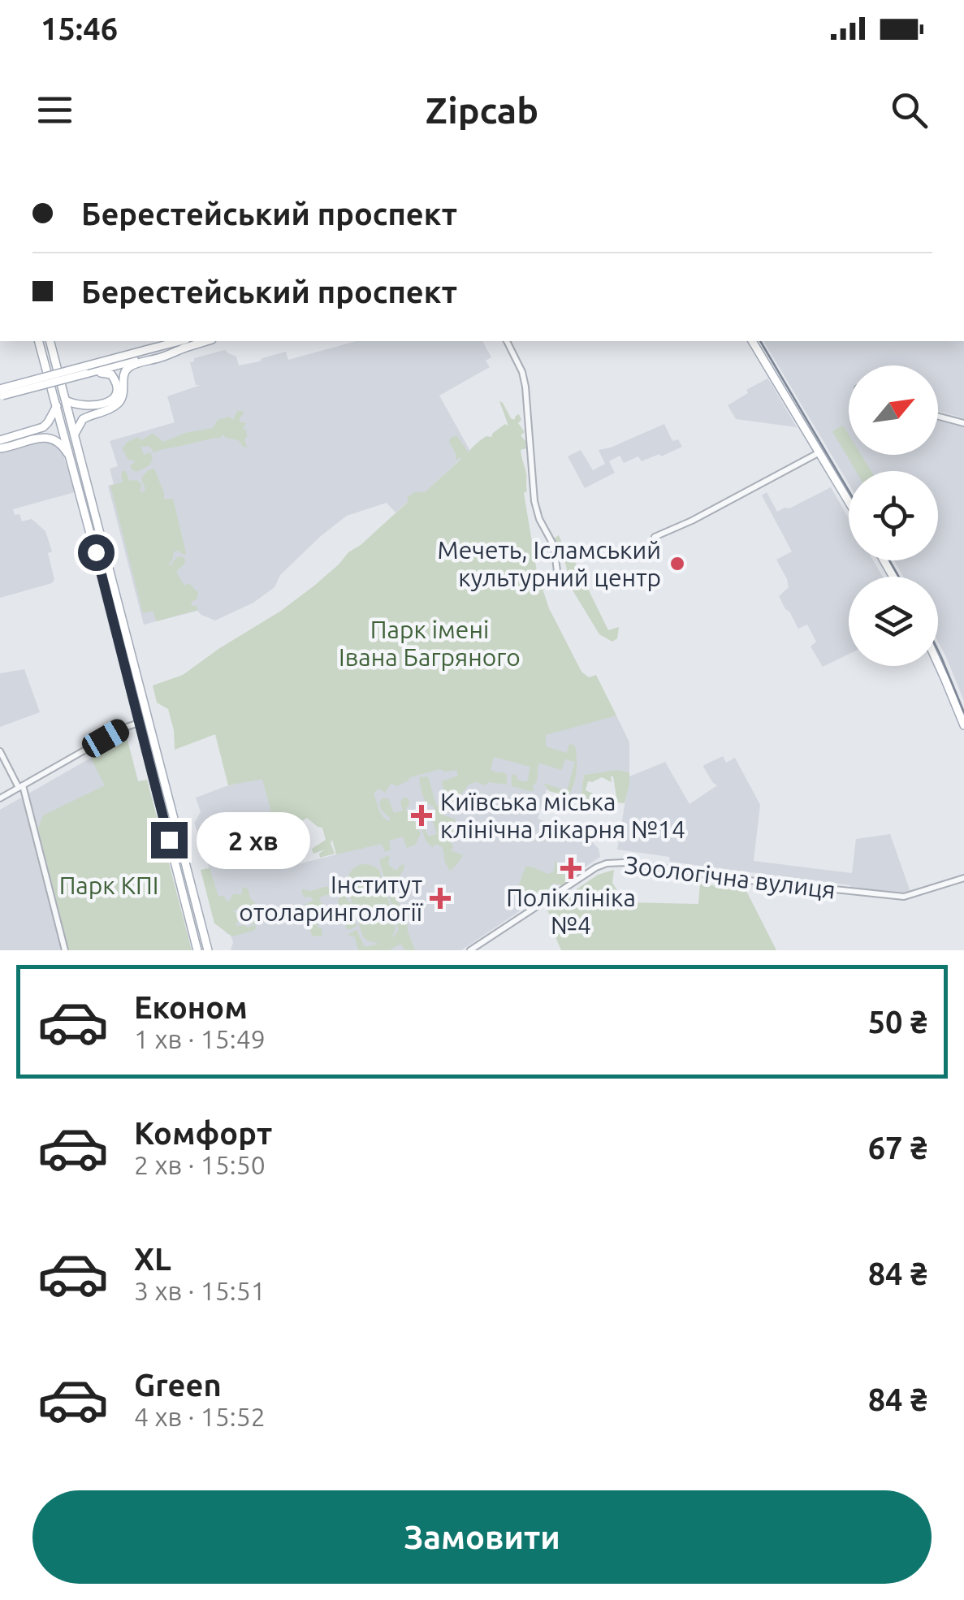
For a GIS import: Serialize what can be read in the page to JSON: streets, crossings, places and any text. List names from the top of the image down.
{
  "streets": {
    "street": ["Зоологічна вулиця"]
  },
  "parks": ["Парк імені Івана Багряного", "Парк КПІ"],
  "places": {
    "other": ["Мечеть, Ісламський культурний центр"],
    "health": ["Київська міська клінічна лікарня №14", "Поліклініка №4", "Інститут отоларингології"]
  },
  "north": "top right",
  "page": {
    "status": "15:46",
    "header": "Zipcab",
    "banner": ["Берестейський проспект", "Берестейський проспект"],
    "bubble": "2 хв",
    "list": [
      {
        "name": "Економ",
        "note": "1 хв · 15:49",
        "value": "50 ₴"
      },
      {
        "name": "Комфорт",
        "note": "2 хв · 15:50",
        "value": "67 ₴"
      },
      {
        "name": "XL",
        "note": "3 хв · 15:51",
        "value": "84 ₴"
      },
      {
        "name": "Green",
        "note": "4 хв · 15:52",
        "value": "84 ₴"
      }
    ],
    "buttons": "Замовити"
  }
}
